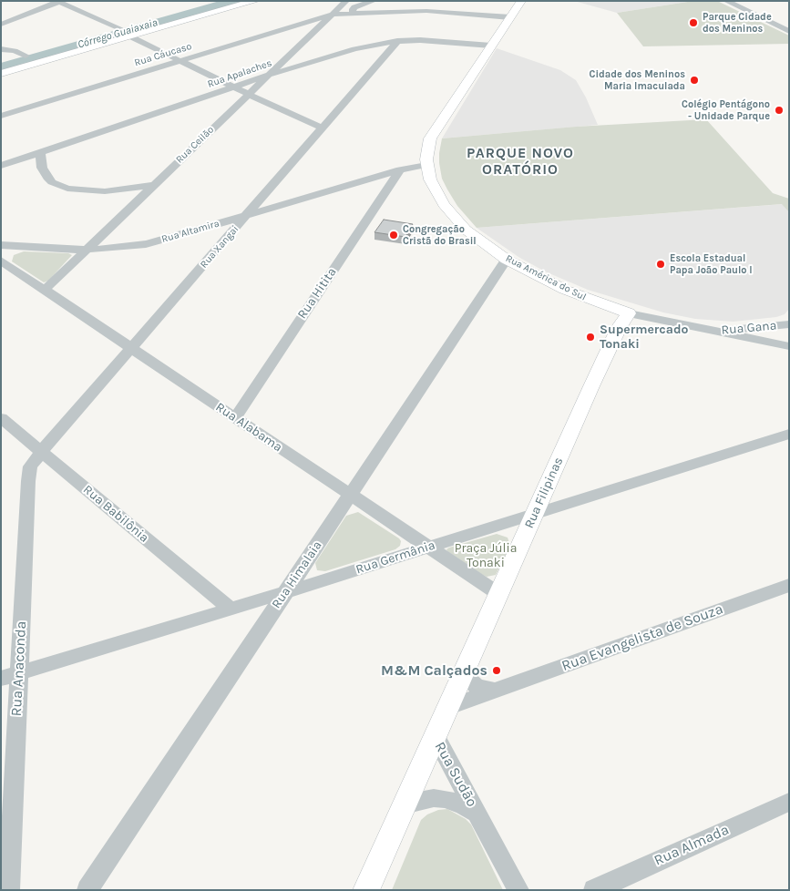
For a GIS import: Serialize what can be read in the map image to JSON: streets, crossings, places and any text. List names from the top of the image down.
{
  "streets": {
    "main road": ["Rua América do Sul", "Rua Filipinas"],
    "street": [
      "Rua Cáucaso",
      "Rua Apalaches",
      "Rua Ceilão",
      "Rua Altamira",
      "Rua Xangai",
      "Rua Hitita",
      "Rua Gana",
      "Rua Alabama",
      "Rua Babilônia",
      "Rua Germânia",
      "Rua Himalaia",
      "Rua Evangelista de Souza",
      "Rua Anaconda",
      "Rua Sudão",
      "Rua Almada"
    ]
  },
  "crossings": [
    ["Rua Cáucaso", "Rua Ceilão"],
    ["Rua Apalaches", "Rua Ceilão"],
    ["Rua Apalaches", "Rua Xangai"],
    ["Rua Apalaches", "Rua América do Sul"],
    ["Rua Ceilão", "Rua Altamira"],
    ["Rua Ceilão", "Rua Alabama"],
    ["Rua Altamira", "Rua Xangai"],
    ["Rua Altamira", "Rua América do Sul"],
    ["Rua Altamira", "Rua Hitita"],
    ["Rua Xangai", "Rua Alabama"],
    ["Rua Xangai", "Rua Babilônia"],
    ["Rua Xangai", "Rua Anaconda"],
    ["Rua América do Sul", "Rua Filipinas"],
    ["Rua América do Sul", "Rua Himalaia"],
    ["Rua Hitita", "Rua Alabama"],
    ["Rua Alabama", "Rua Filipinas"],
    ["Rua Alabama", "Rua Germânia"],
    ["Rua Alabama", "Rua Himalaia"],
    ["Rua Filipinas", "Rua Germânia"],
    ["Rua Filipinas", "Rua Evangelista de Souza"],
    ["Rua Babilônia", "Rua Germânia"],
    ["Rua Babilônia", "Rua Anaconda"],
    ["Rua Germânia", "Rua Himalaia"],
    ["Rua Germânia", "Rua Anaconda"]
  ],
  "districts": ["PARQUE NOVO ORATÓRIO"],
  "water": ["Córrego Guaiaxaia"],
  "parks": ["Praça Júlia Tonaki"],
  "places": [
    "Parque Cidade dos Meninos",
    "Cidade dos Meninos Maria Imaculada",
    "Colégio Pentágono - Unidade Parque",
    "Congregação Cristã do Brasil",
    "Escola Estadual Papa João Paulo I",
    "Supermercado Tonaki",
    "M&M Calçados"
  ]
}
